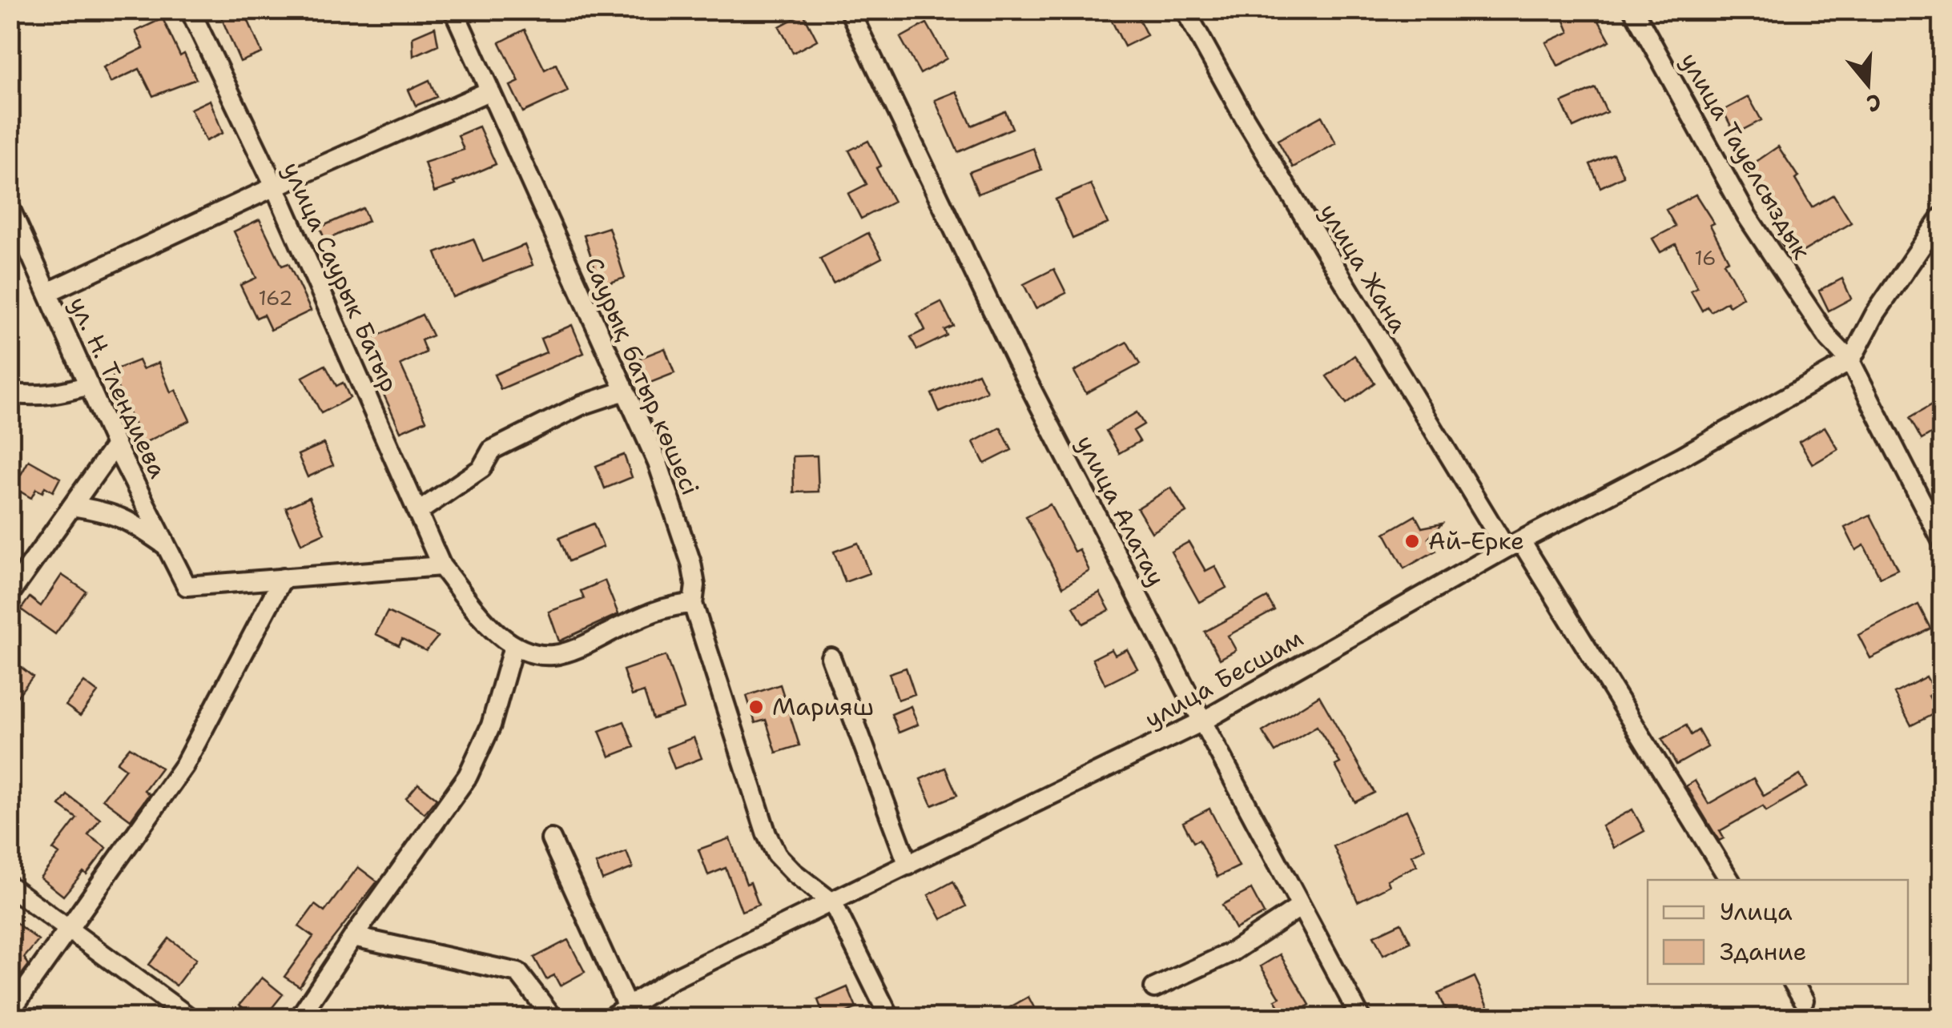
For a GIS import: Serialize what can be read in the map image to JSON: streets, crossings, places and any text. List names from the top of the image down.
{
  "streets": {
    "street": [
      "улица Тауелсыздык",
      "улица Жана",
      "улица Саурык Батыр",
      "Саурық батыр көшесі",
      "ул. Н. Тлендиева",
      "улица Алатау",
      "улица Бесшам"
    ]
  },
  "crossings": [
    ["улица Тауелсыздык", "улица Бесшам"],
    ["улица Жана", "улица Бесшам"],
    ["Саурық батыр көшесі", "улица Бесшам"],
    ["улица Алатау", "улица Бесшам"]
  ],
  "places": ["Ай-Ерке", "Марияш"],
  "house_numbers": ["16", "162"],
  "legend": ["Улица", "Здание"],
  "north": "bottom"
}
